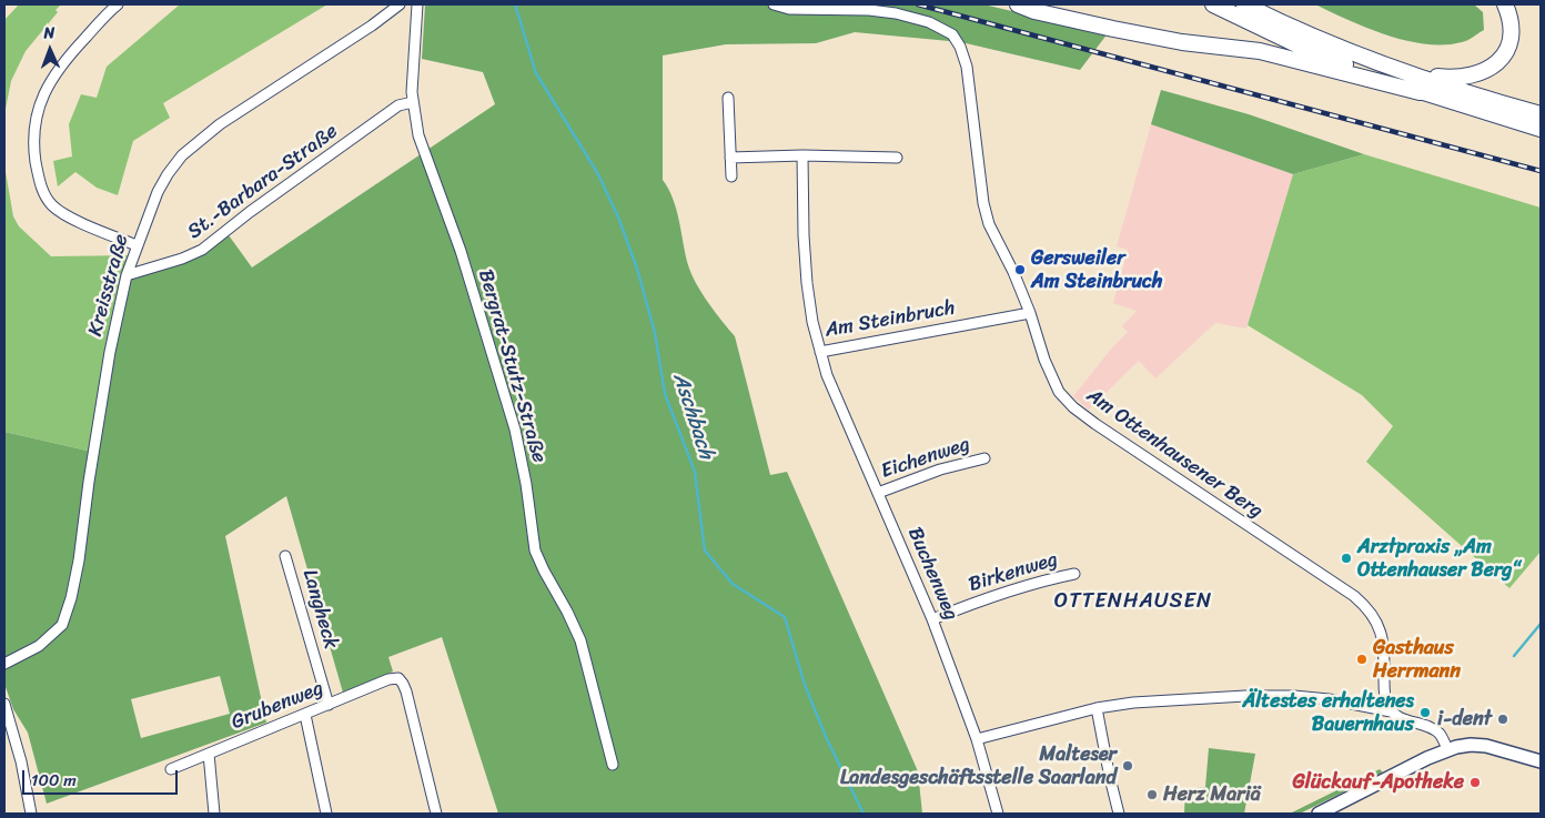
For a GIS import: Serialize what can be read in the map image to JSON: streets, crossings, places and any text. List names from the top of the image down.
{
  "streets": {
    "street": [
      "St.-Barbara-Straße",
      "Kreisstraße",
      "Am Steinbruch",
      "Bergrat-Stutz-Straße",
      "Am Ottenhausener Berg",
      "Eichenweg",
      "Birkenweg",
      "Buchenweg",
      "Langheck",
      "Grubenweg"
    ]
  },
  "crossings": [
    ["St.-Barbara-Straße", "Kreisstraße"],
    ["St.-Barbara-Straße", "Bergrat-Stutz-Straße"],
    ["Am Steinbruch", "Am Ottenhausener Berg"],
    ["Am Steinbruch", "Buchenweg"],
    ["Eichenweg", "Buchenweg"],
    ["Birkenweg", "Buchenweg"],
    ["Langheck", "Grubenweg"]
  ],
  "districts": ["OTTENHAUSEN"],
  "water": ["Aschbach"],
  "places": [
    "Gersweiler Am Steinbruch",
    "Arztpraxis „Am Ottenhauser Berg“",
    "Gasthaus Herrmann",
    "Ältestes erhaltenes Bauernhaus",
    "i-dent",
    "Malteser Landesgeschäftsstelle Saarland",
    "Glückauf-Apotheke",
    "Herz Mariä"
  ],
  "scale_bar": "100 m",
  "north": "top"
}
